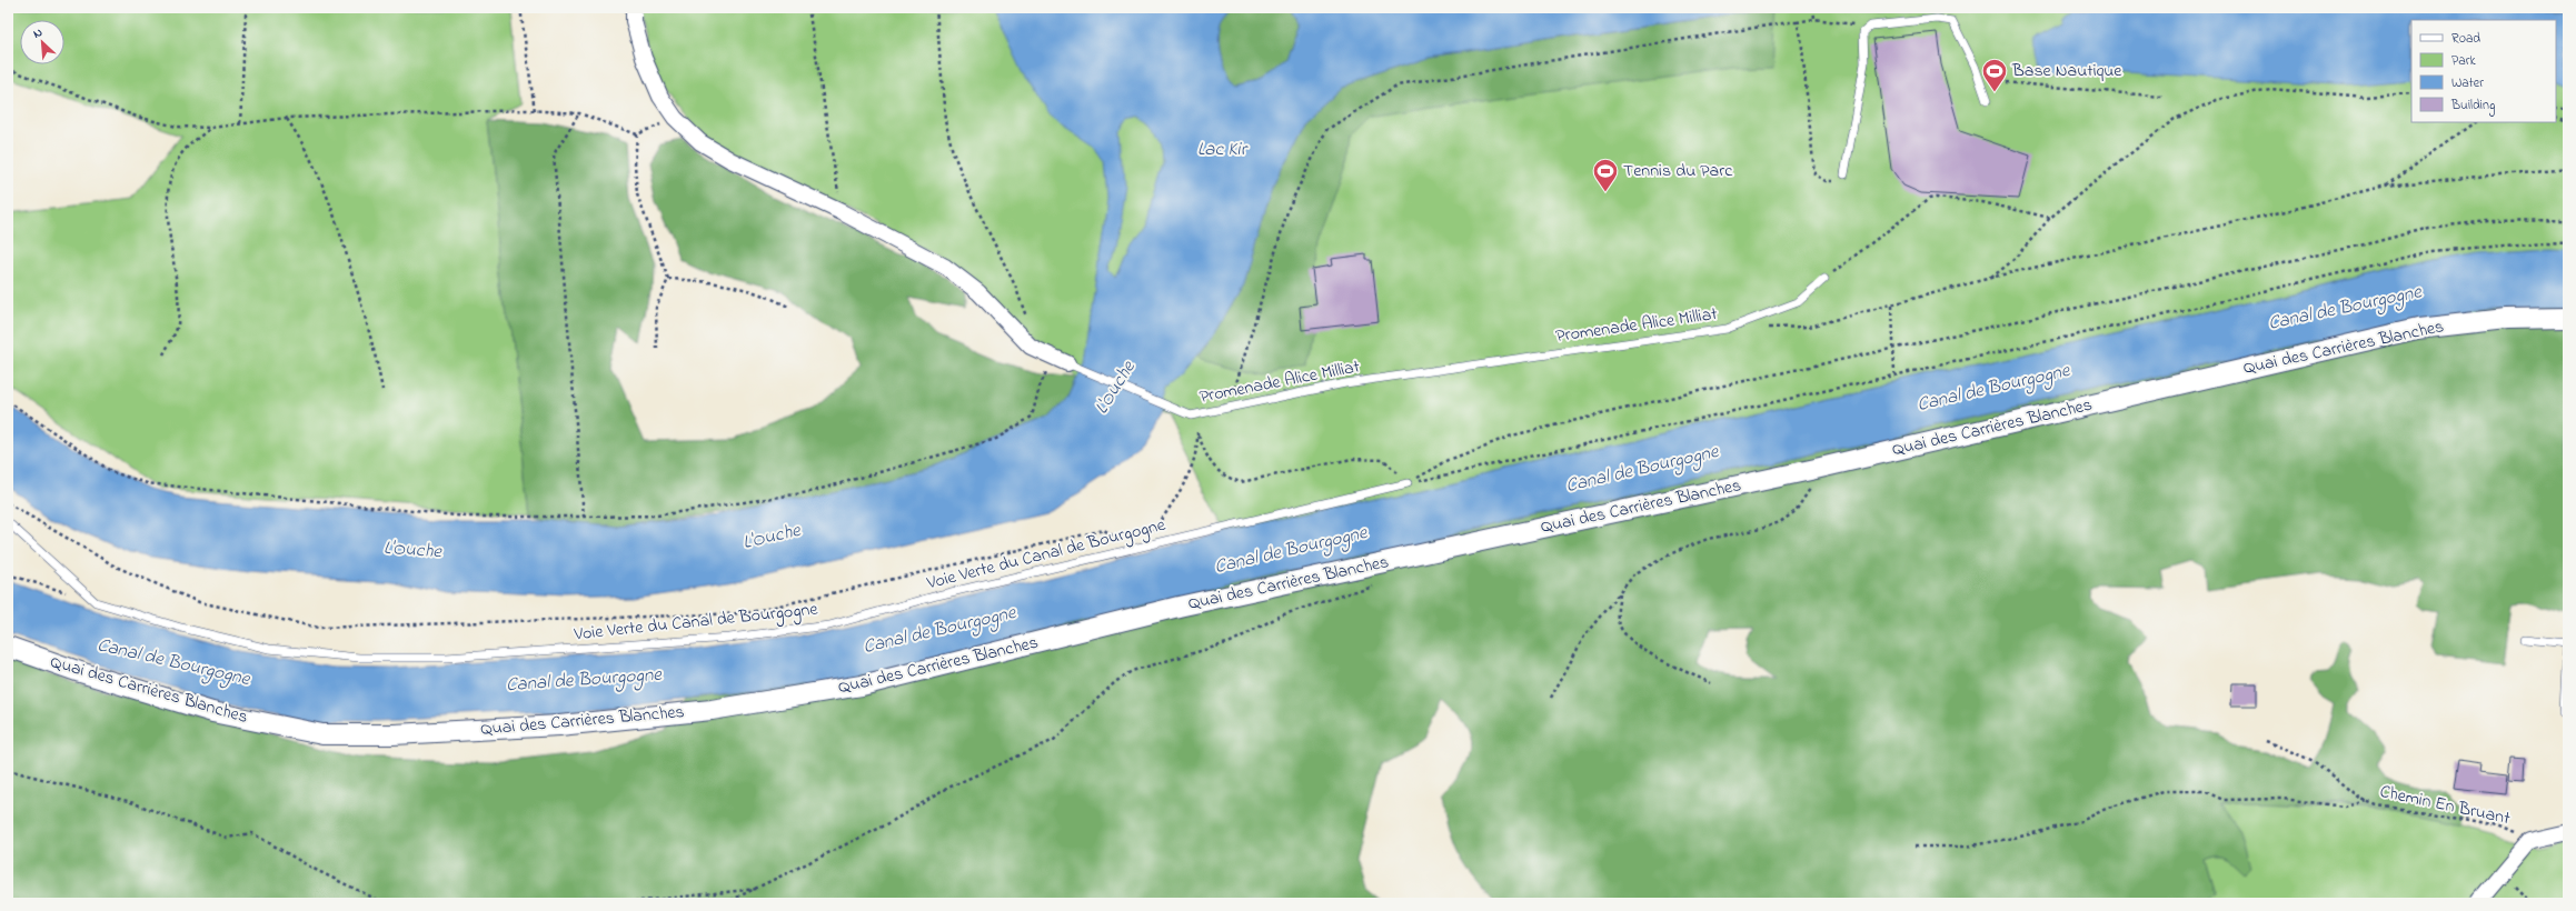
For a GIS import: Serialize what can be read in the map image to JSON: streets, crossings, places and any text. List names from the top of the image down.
{
  "streets": {
    "street": ["Quai des Carrières Blanches"],
    "lane": ["Promenade Alice Milliat", "Voie Verte du Canal de Bourgogne"],
    "path": ["Chemin En Bruant"]
  },
  "water": ["Lac Kir", "Canal de Bourgogne", "L'Ouche"],
  "places": {
    "sports": ["Base Nautique", "Tennis du Parc"]
  },
  "legend": [
    "Road",
    "Park",
    "Water",
    "Building"
  ],
  "north": "top left"
}
